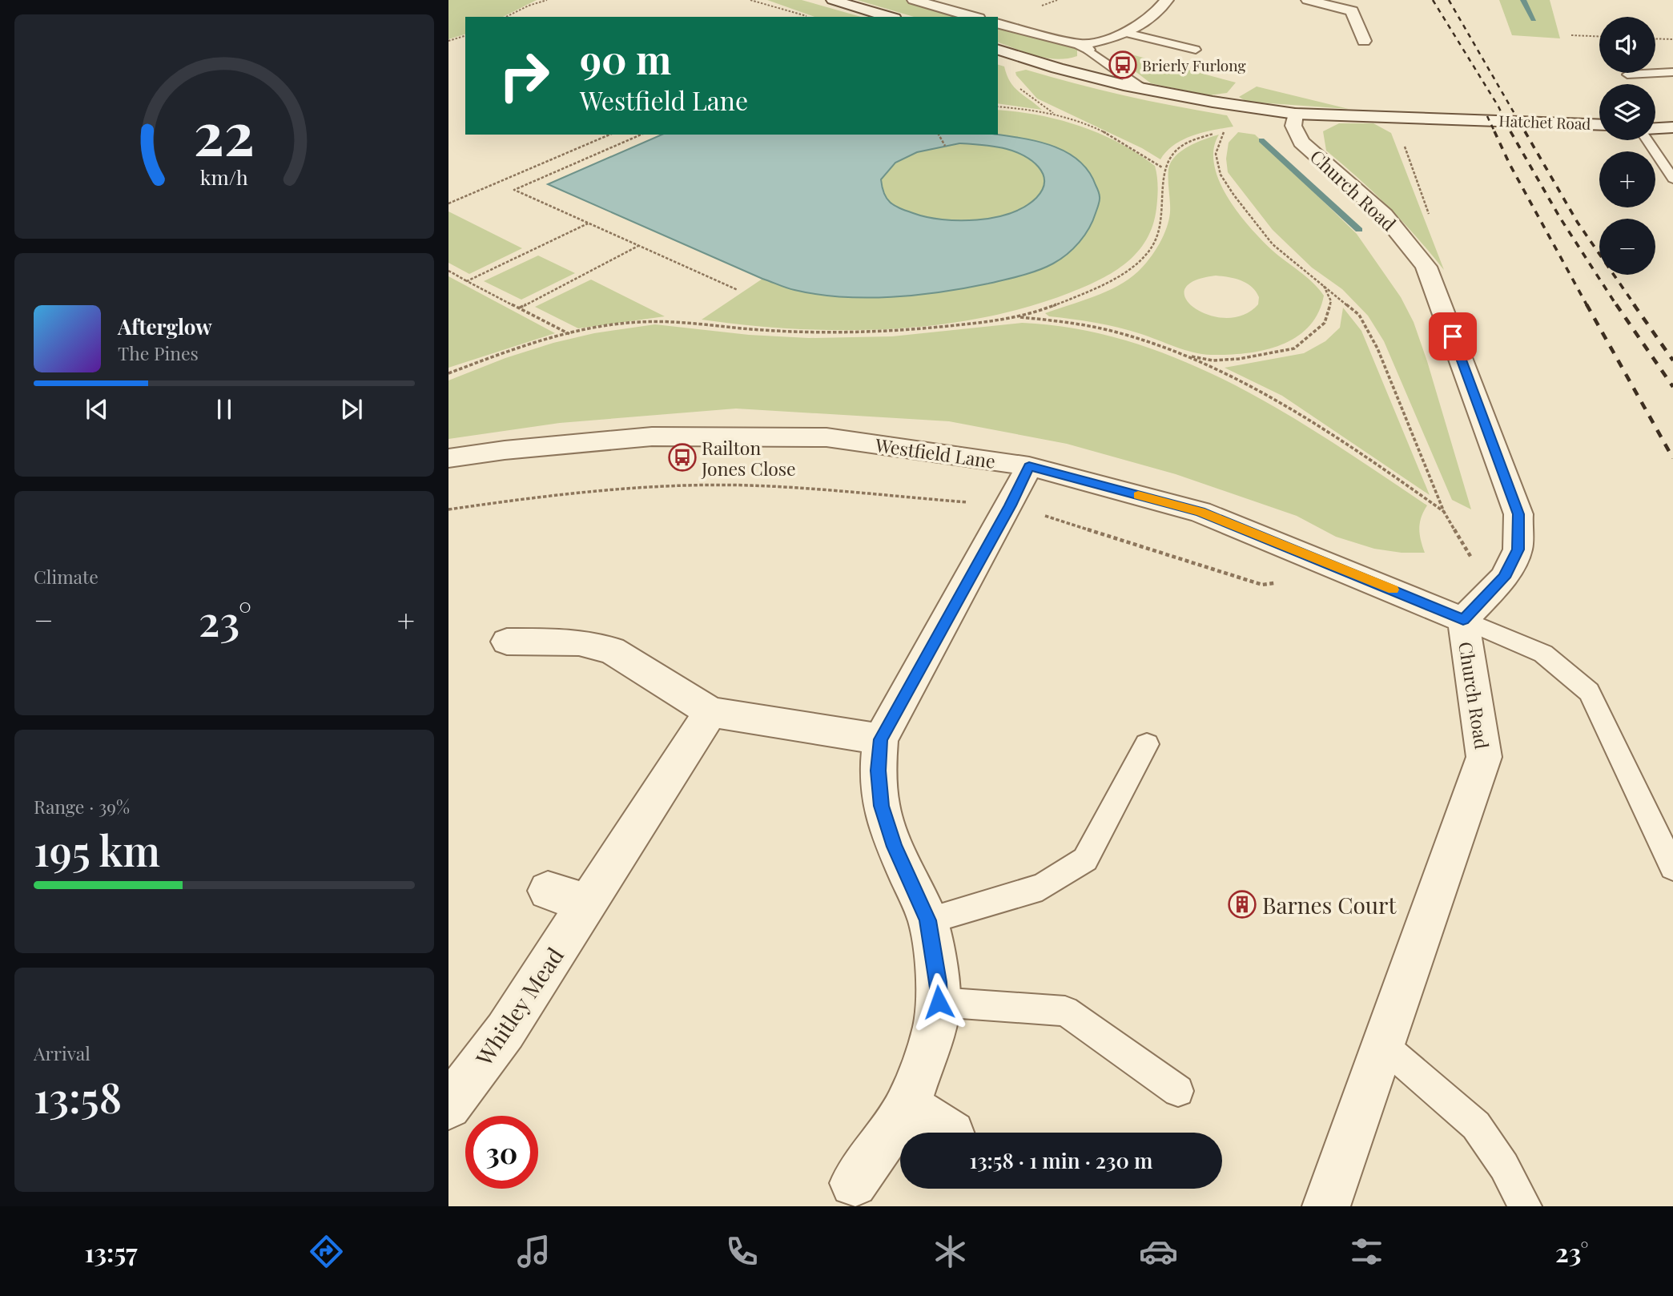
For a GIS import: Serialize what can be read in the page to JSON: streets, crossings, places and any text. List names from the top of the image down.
{
  "streets": {
    "street": [
      "Hatchet Road",
      "Church Road",
      "Westfield Lane",
      "Whitley Mead"
    ]
  },
  "crossings": [
    ["Hatchet Road", "Church Road"],
    ["Church Road", "Westfield Lane"]
  ],
  "places": {
    "bus stop": ["Brierly Furlong", "Railton Jones Close"],
    "building": ["Barnes Court"]
  },
  "page": {
    "map_buttons": ["+", "−"],
    "turn": ["90 m", "Westfield Lane"],
    "song": ["Afterglow", "The Pines"],
    "tile": [
      "Climate",
      ["Range · 39%", "195 km"],
      ["Arrival", "13:58"]
    ],
    "heat": ["−", "23°", "+"],
    "limit": "30",
    "trip": "13:58 · 1 min · 230 m",
    "tabs": ["13:57", "23°"],
    "gauge": ["22", "km/h"]
  }
}
